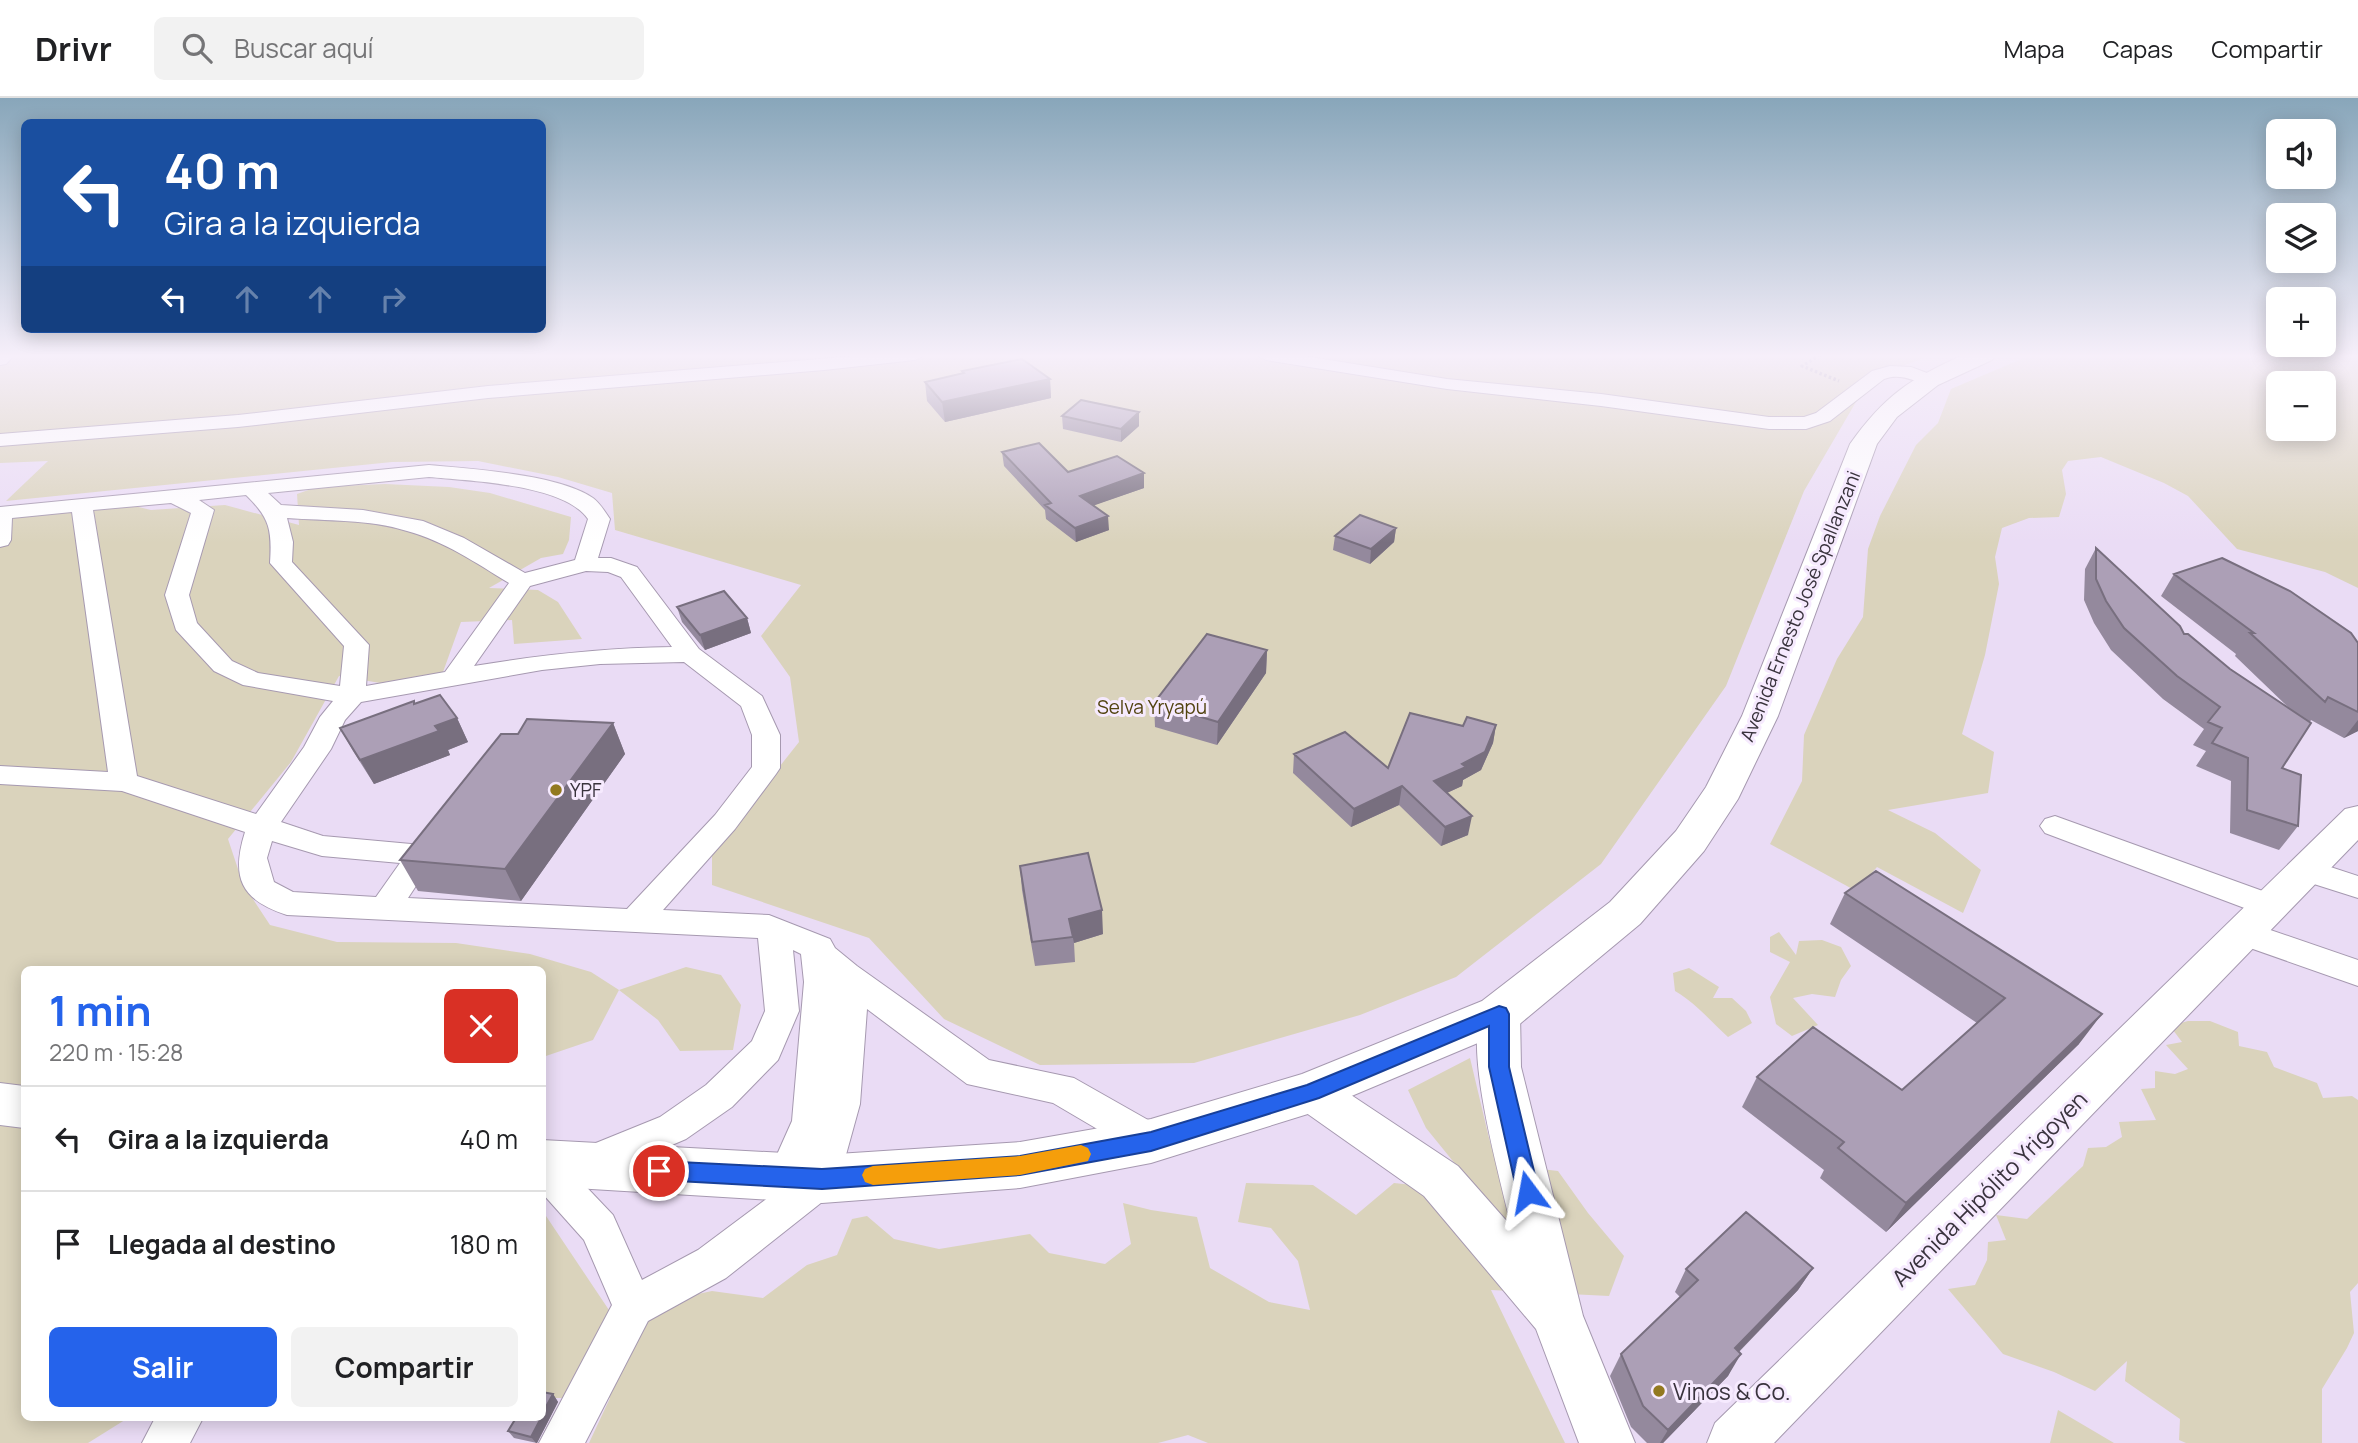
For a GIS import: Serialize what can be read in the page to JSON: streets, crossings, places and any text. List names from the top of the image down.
{
  "streets": {
    "highway": ["Avenida Ernesto José Spallanzani"],
    "main road": ["Avenida Hipólito Yrigoyen"]
  },
  "parks": ["Selva Yryapú"],
  "places": ["YPF", "Vinos & Co."],
  "page": {
    "header": "Drivr",
    "search": "Buscar aquí",
    "nav": ["Mapa", "Capas", "Compartir"],
    "map_buttons": ["+", "−"],
    "turn": ["40 m", "Gira a la izquierda"],
    "heading": ["1 min", "220 m · 15:28"],
    "list": [
      {
        "name": "Gira a la izquierda",
        "value": "40 m"
      },
      {
        "name": "Llegada al destino",
        "value": "180 m"
      }
    ],
    "buttons": ["Salir", "Compartir"]
  }
}
